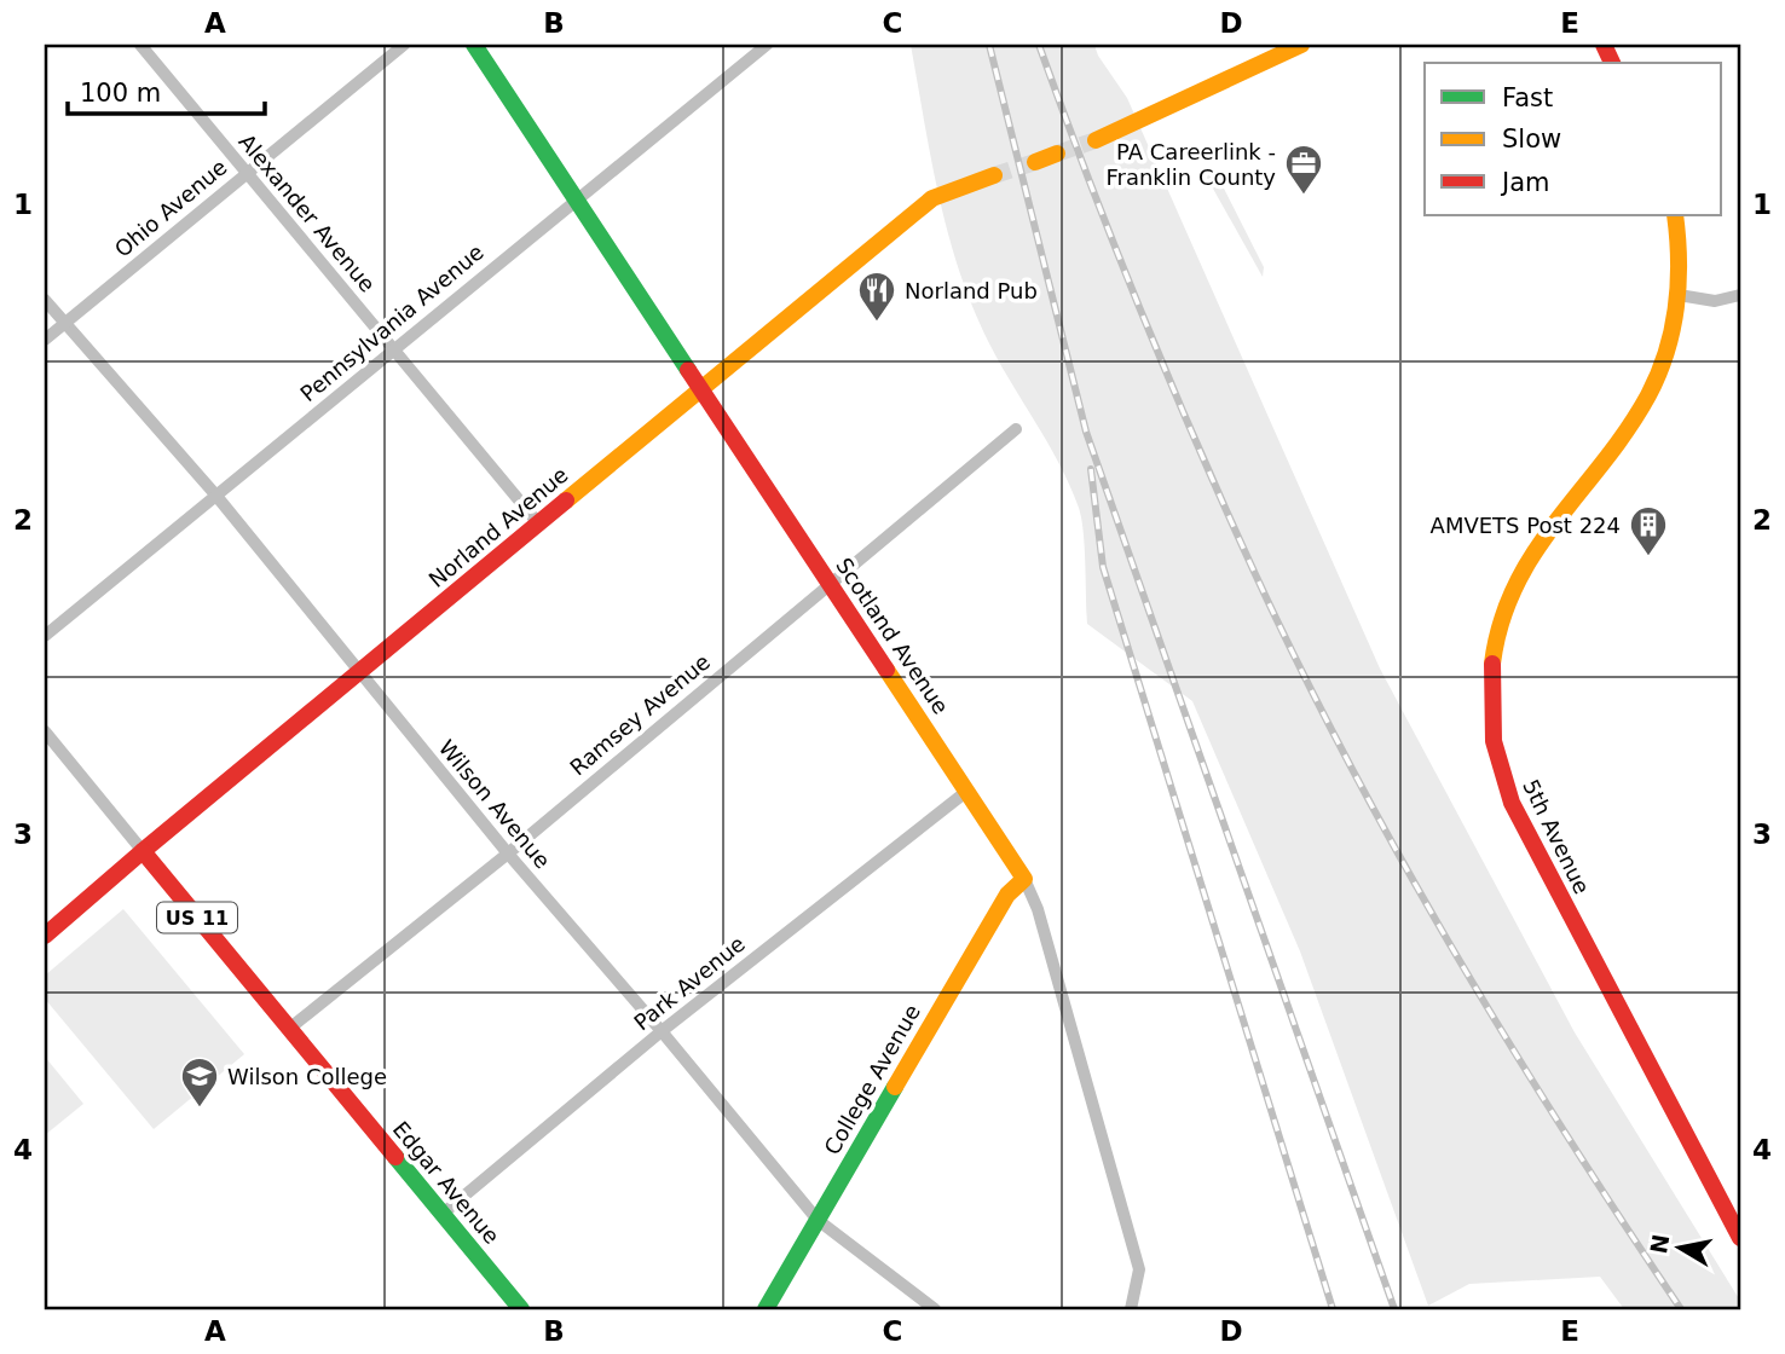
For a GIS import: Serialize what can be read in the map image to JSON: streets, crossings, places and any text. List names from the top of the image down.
{
  "streets": {
    "street": [
      "Ohio Avenue",
      "Alexander Avenue",
      "Pennsylvania Avenue",
      "Norland Avenue",
      "Scotland Avenue",
      "Ramsey Avenue",
      "Wilson Avenue",
      "5th Avenue",
      "US 11",
      "Park Avenue",
      "College Avenue",
      "Edgar Avenue"
    ]
  },
  "crossings": [
    ["Ohio Avenue", "Alexander Avenue"],
    ["Ohio Avenue", "Wilson Avenue"],
    ["Alexander Avenue", "Pennsylvania Avenue"],
    ["Alexander Avenue", "Norland Avenue"],
    ["Pennsylvania Avenue", "Scotland Avenue"],
    ["Pennsylvania Avenue", "Wilson Avenue"],
    ["Norland Avenue", "Scotland Avenue"],
    ["Norland Avenue", "Wilson Avenue"],
    ["Norland Avenue", "Edgar Avenue"],
    ["Scotland Avenue", "Ramsey Avenue"],
    ["Scotland Avenue", "Park Avenue"],
    ["Scotland Avenue", "College Avenue"],
    ["Ramsey Avenue", "Wilson Avenue"],
    ["Ramsey Avenue", "Edgar Avenue"],
    ["Wilson Avenue", "Park Avenue"],
    ["Wilson Avenue", "College Avenue"],
    ["Park Avenue", "Edgar Avenue"]
  ],
  "places": {
    "office": ["PA Careerlink - Franklin County"],
    "restaurant": ["Norland Pub"],
    "building": ["AMVETS Post 224"],
    "school or university": ["Wilson College"]
  },
  "legend": ["Fast", "Slow", "Jam"],
  "scale_bar": "100 m",
  "north": "left",
  "grid": {
    "columns": [
      "A",
      "B",
      "C",
      "D",
      "E"
    ],
    "rows": [
      "1",
      "2",
      "3",
      "4"
    ]
  }
}
